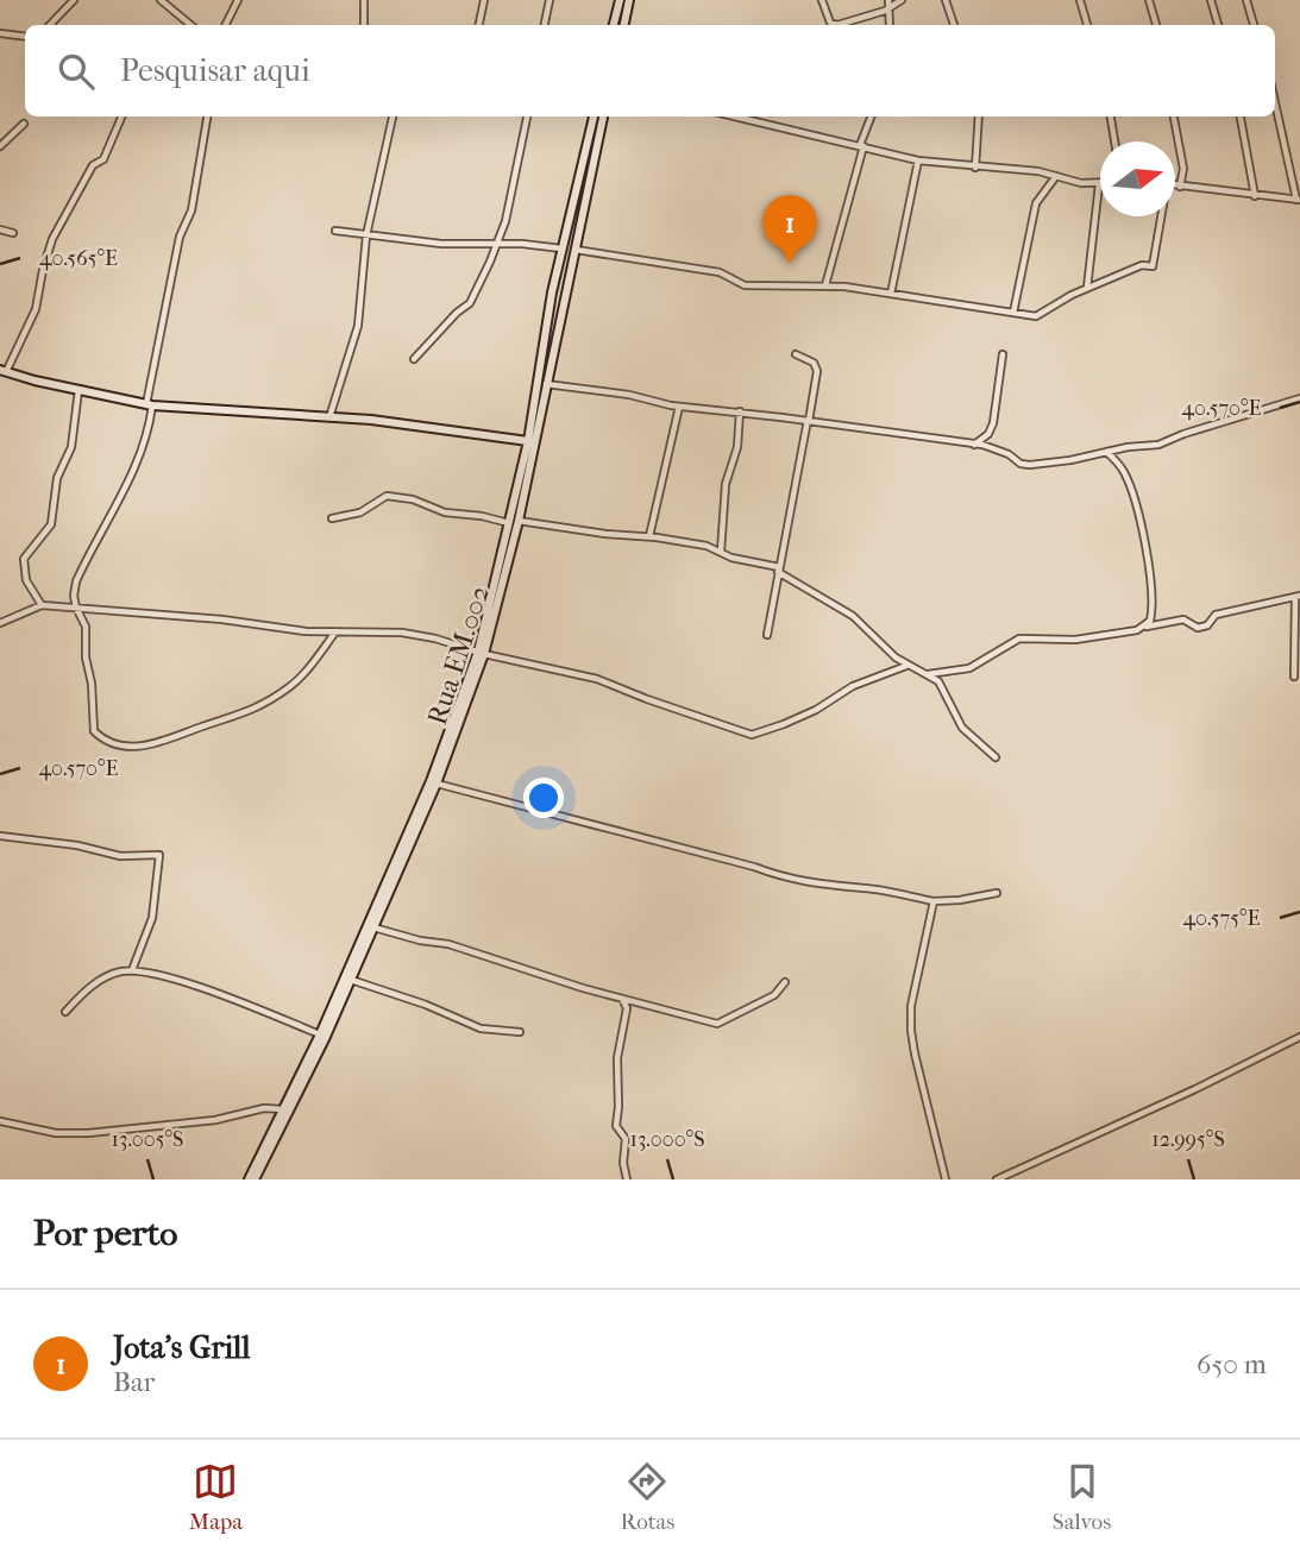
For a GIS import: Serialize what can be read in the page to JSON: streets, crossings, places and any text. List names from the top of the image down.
{
  "streets": {
    "street": ["Rua EM.002"]
  },
  "north": "right",
  "page": {
    "search": "Pesquisar aqui",
    "pins": "1",
    "heading": "Por perto",
    "list": [
      {
        "mark": "1",
        "name": "Jota's Grill",
        "note": "Bar",
        "value": "650 m"
      }
    ],
    "nav": ["Mapa", "Rotas", "Salvos"]
  },
  "coordinates": [
    "40.565°E",
    "40.570°E",
    "40.575°E",
    "13.005°S",
    "13.000°S",
    "12.995°S"
  ]
}
